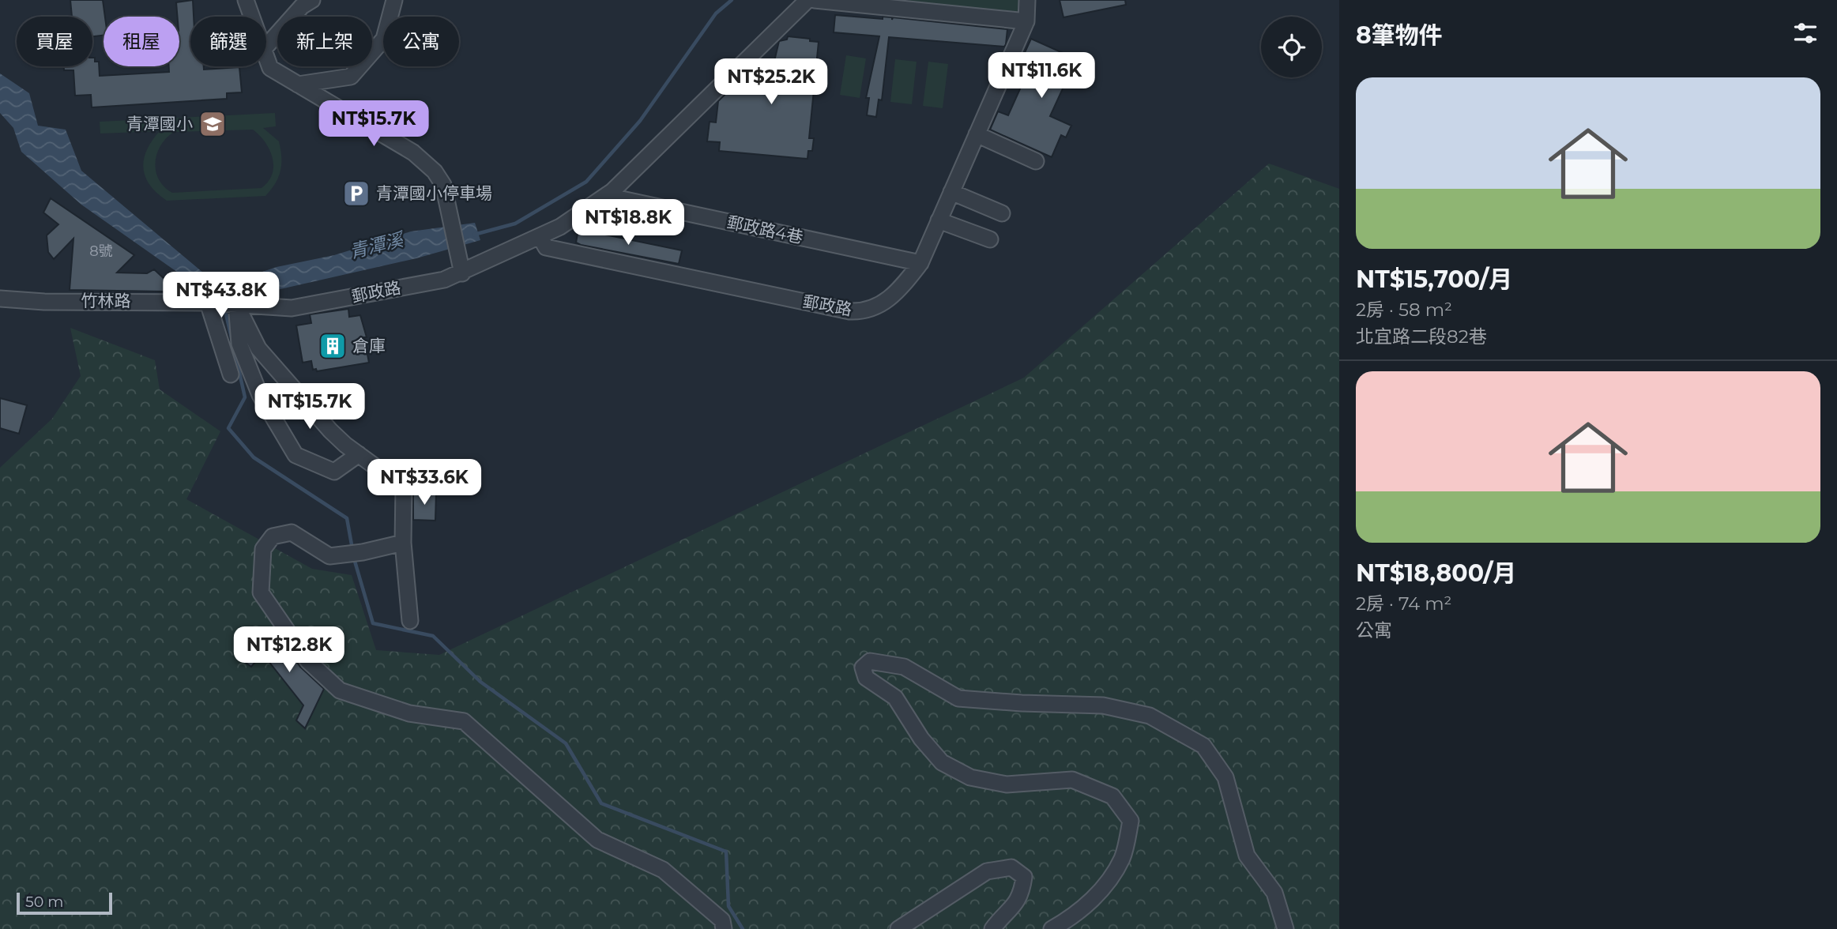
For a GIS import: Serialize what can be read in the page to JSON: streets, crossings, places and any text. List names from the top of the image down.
{
  "streets": {
    "street": ["郵政路4巷", "郵政路", "竹林路"]
  },
  "crossings": [
    ["郵政路4巷", "郵政路"],
    ["郵政路", "竹林路"]
  ],
  "water": ["青潭溪"],
  "places": {
    "school or university": ["青潭國小"],
    "parking": ["青潭國小停車場"],
    "building": ["倉庫"]
  },
  "house_numbers": ["8號"],
  "scale_bar": "50 m",
  "page": {
    "heading": "8筆物件",
    "chip": [
      "買屋",
      "租屋",
      "篩選",
      "新上架",
      "公寓"
    ],
    "price": [
      "NT$11.6K",
      "NT$25.2K",
      "NT$15.7K",
      "NT$18.8K",
      "NT$43.8K",
      "NT$15.7K",
      "NT$33.6K",
      "NT$12.8K"
    ],
    "list": [
      {
        "name": "NT$15,700/月",
        "note": "2房 · 58 m² · 北宜路二段82巷"
      },
      {
        "name": "NT$18,800/月",
        "note": "2房 · 74 m² · 公寓"
      }
    ],
    "scale": "50 m"
  }
}
